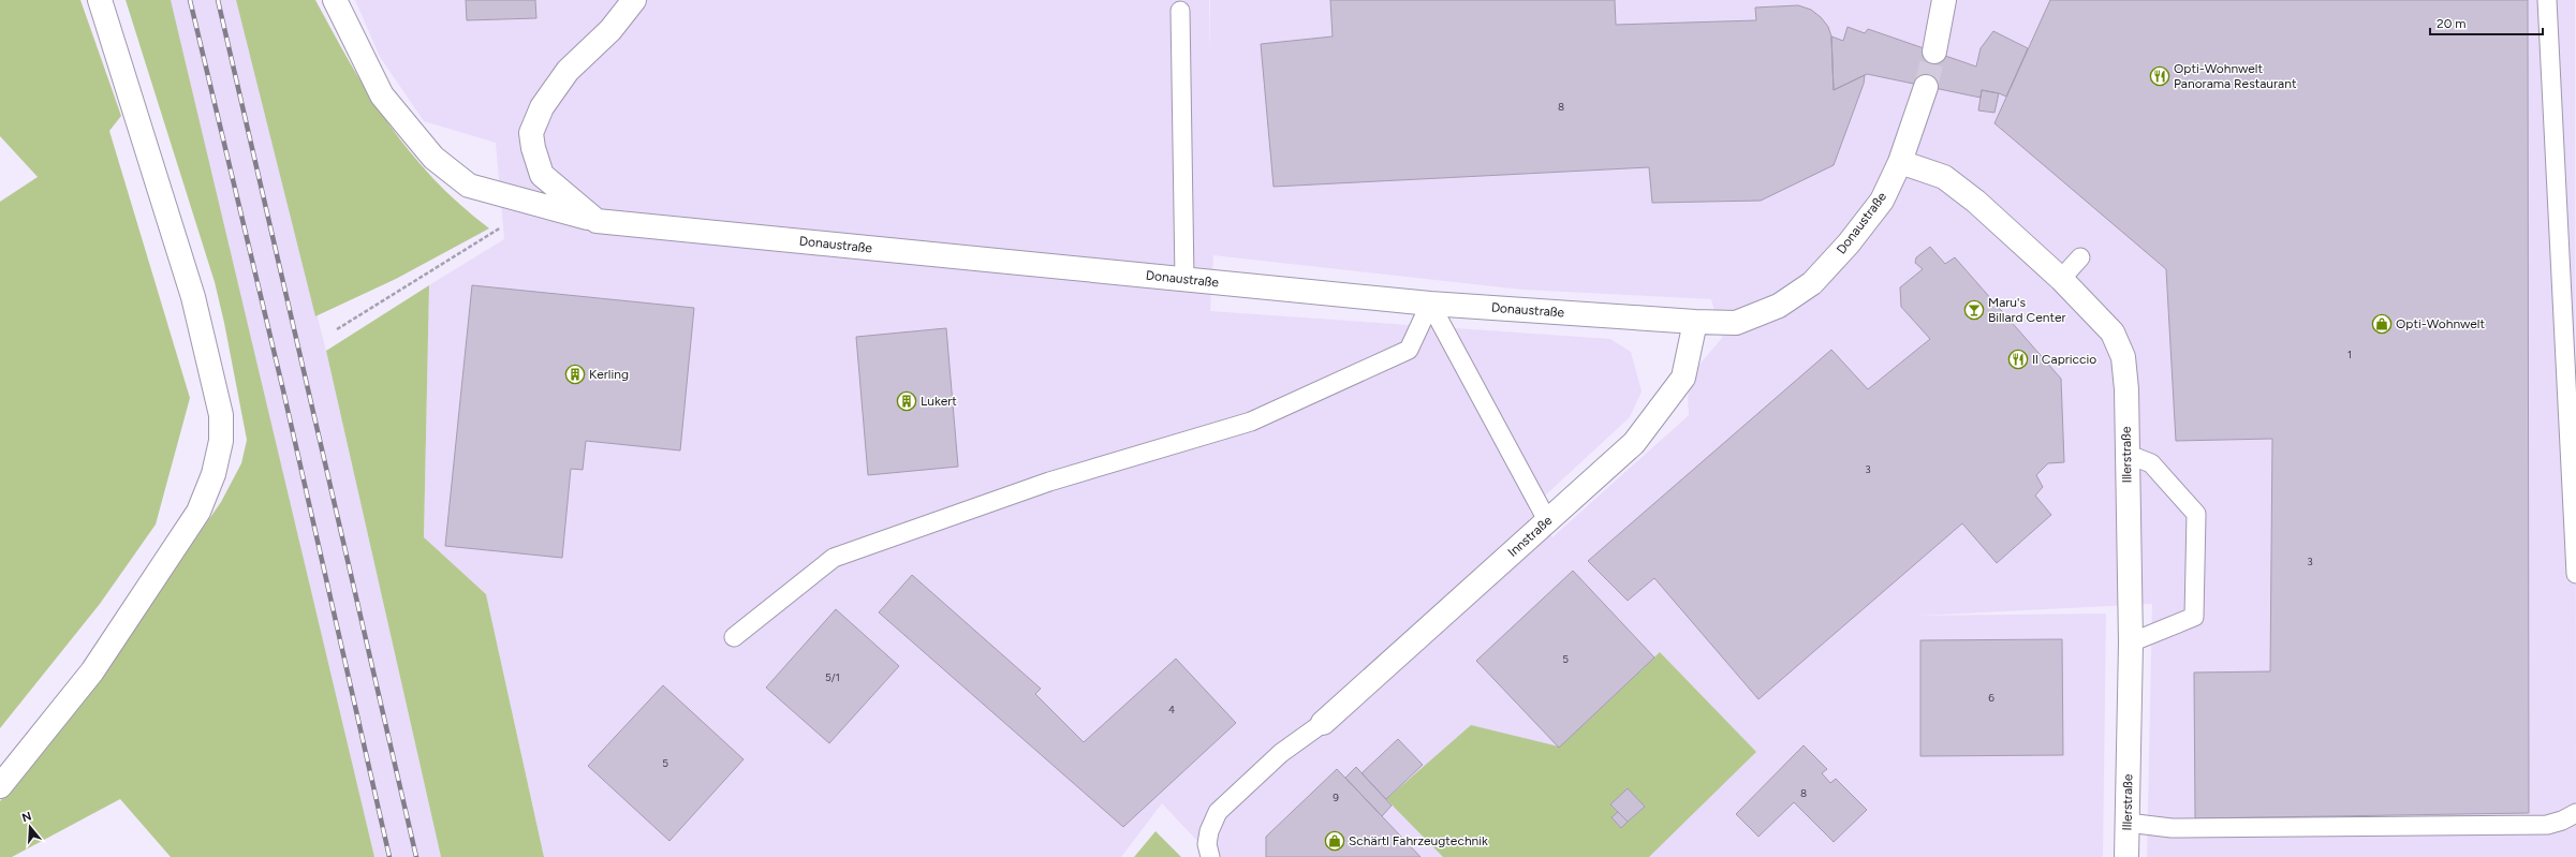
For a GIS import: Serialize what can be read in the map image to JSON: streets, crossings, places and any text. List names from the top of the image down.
{
  "streets": {
    "street": ["Donaustraße", "Illerstraße", "Innstraße"]
  },
  "crossings": [
    ["Donaustraße", "Illerstraße"],
    ["Donaustraße", "Innstraße"]
  ],
  "places": {
    "restaurant": ["Opti-Wohnwelt Panorama Restaurant", "Il Capriccio"],
    "bar": ["Maru's Billard Center"],
    "shop": ["Opti-Wohnwelt", "Schärtl Fahrzeugtechnik"],
    "building": ["Kerling", "Lukert"]
  },
  "house_numbers": [
    "8",
    "1",
    "3",
    "3",
    "5",
    "5/1",
    "6",
    "4",
    "5",
    "8",
    "9"
  ],
  "scale_bar": "20 m",
  "north": "top"
}
